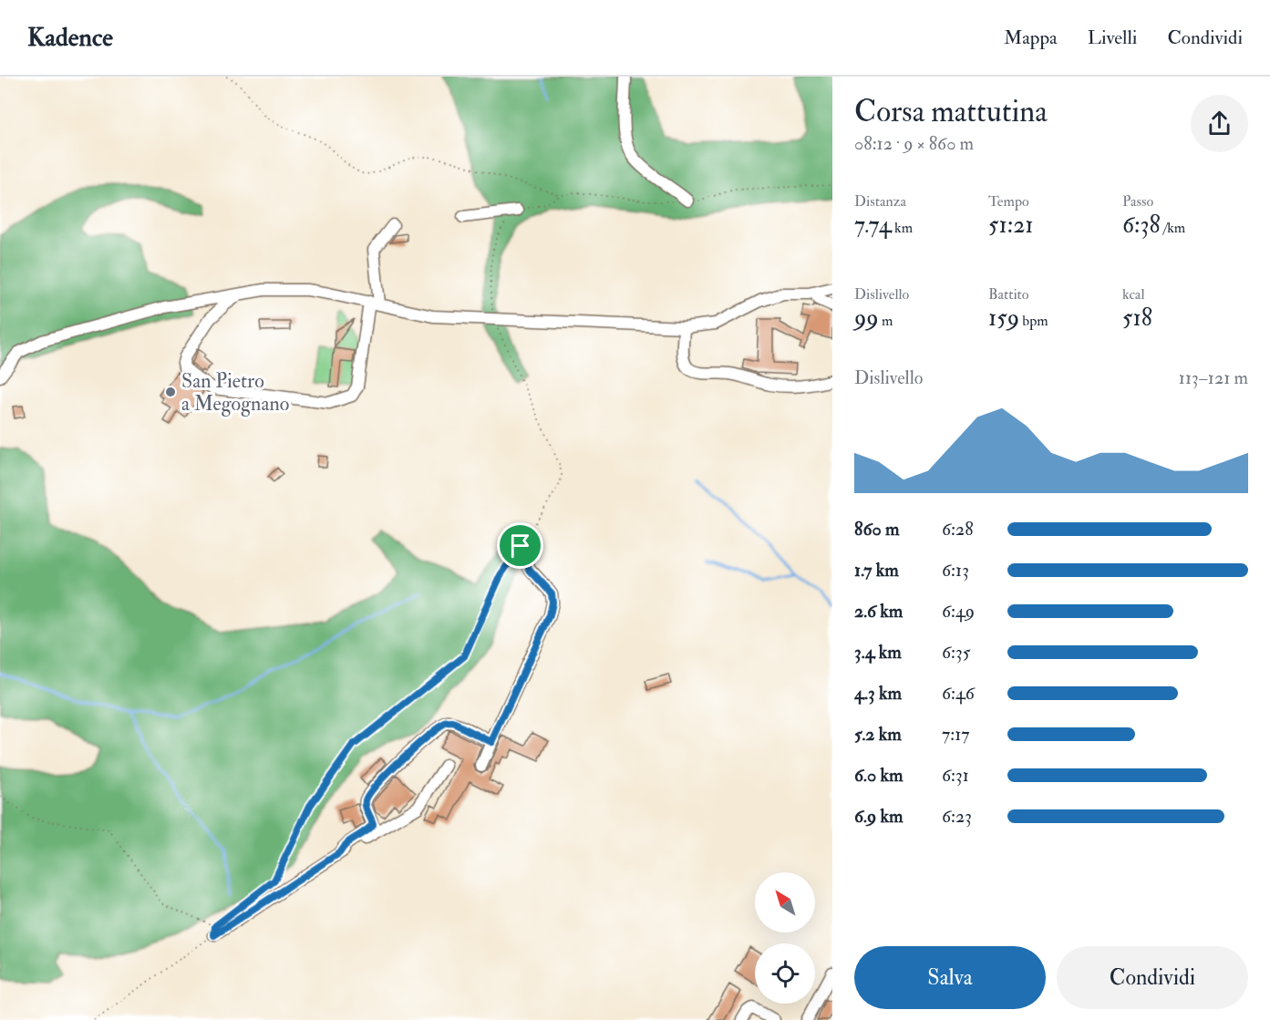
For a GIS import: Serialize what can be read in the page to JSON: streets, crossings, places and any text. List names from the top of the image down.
{
  "places": ["San Pietro a Megognano"],
  "north": "top left",
  "page": {
    "header": "Kadence",
    "nav": ["Mappa", "Livelli", "Condividi"],
    "heading": ["Corsa mattutina", "08:12 · 9 × 860 m"],
    "stats": [
      ["Distanza", "7.74 km"],
      ["Tempo", "51:21"],
      ["Passo", "6:38 /km"],
      ["Dislivello", "99 m"],
      ["Battito", "159 bpm"],
      ["kcal", "518"]
    ],
    "chart": ["Dislivello", "113–121 m"],
    "list": [
      {
        "name": "860 m",
        "note": "6:28"
      },
      {
        "name": "1.7 km",
        "note": "6:13"
      },
      {
        "name": "2.6 km",
        "note": "6:49"
      },
      {
        "name": "3.4 km",
        "note": "6:35"
      },
      {
        "name": "4.3 km",
        "note": "6:46"
      },
      {
        "name": "5.2 km",
        "note": "7:17"
      },
      {
        "name": "6.0 km",
        "note": "6:31"
      },
      {
        "name": "6.9 km",
        "note": "6:23"
      }
    ],
    "buttons": ["Salva", "Condividi"]
  }
}
